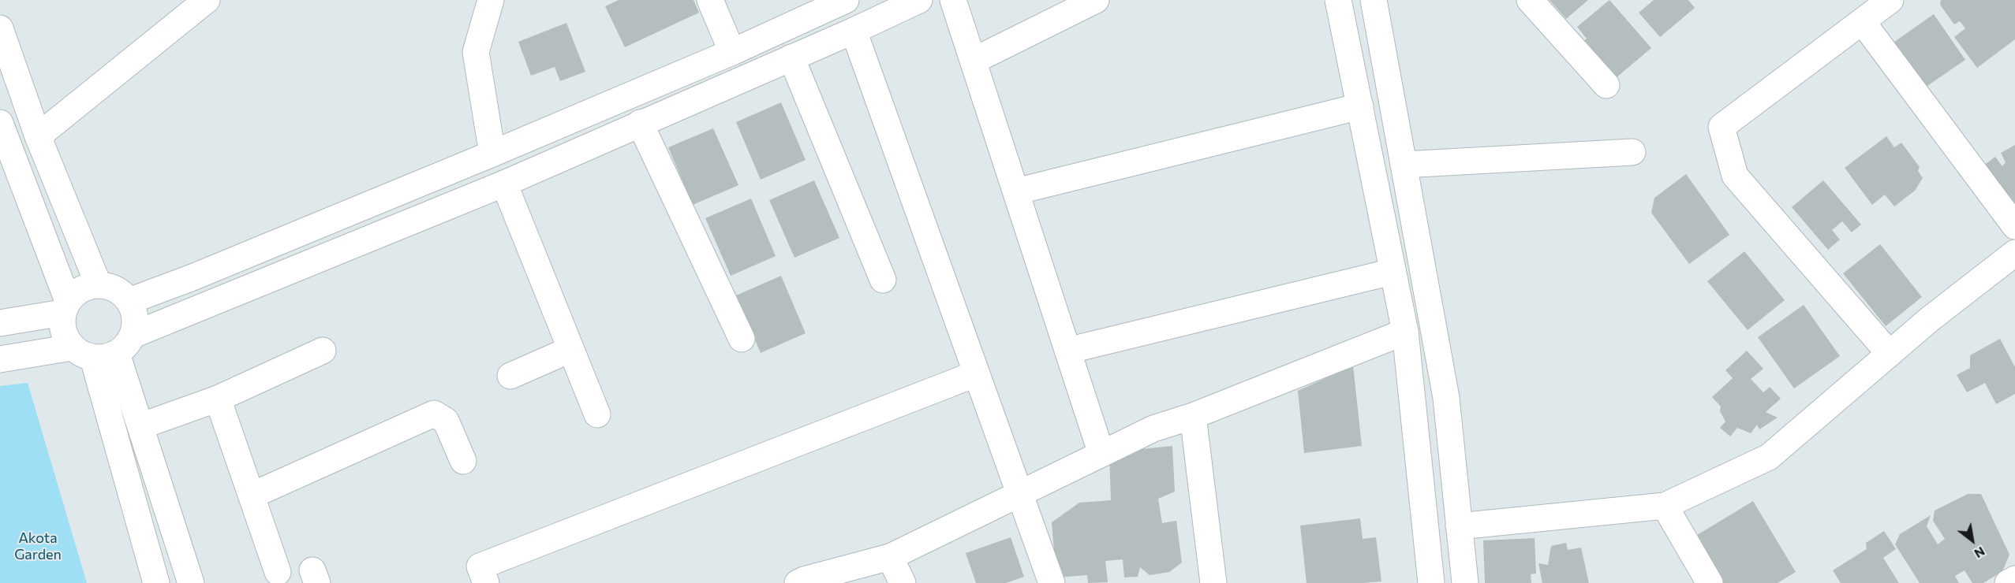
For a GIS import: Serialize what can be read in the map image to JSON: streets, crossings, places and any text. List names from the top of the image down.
{
  "parks": ["Akota Garden"],
  "north": "bottom right"
}
